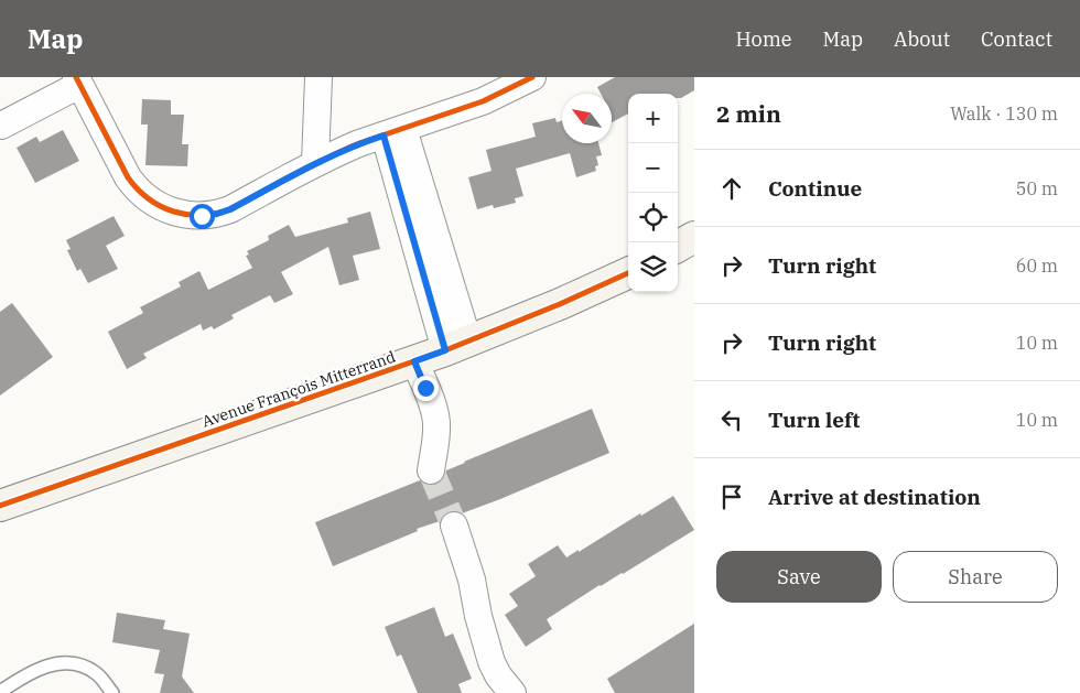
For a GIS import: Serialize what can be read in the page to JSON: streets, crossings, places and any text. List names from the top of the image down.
{
  "streets": {
    "street": ["Avenue François Mitterrand"]
  },
  "north": "top left",
  "page": {
    "header": "Map",
    "nav": [
      "Home",
      "Map",
      "About",
      "Contact"
    ],
    "heading": ["2 min", "Walk · 130 m"],
    "map_buttons": ["+", "−"],
    "list": [
      ["Continue", "50 m"],
      ["Turn right", "60 m"],
      ["Turn right", "10 m"],
      ["Turn left", "10 m"],
      "Arrive at destination"
    ],
    "buttons": ["Save", "Share"]
  }
}
